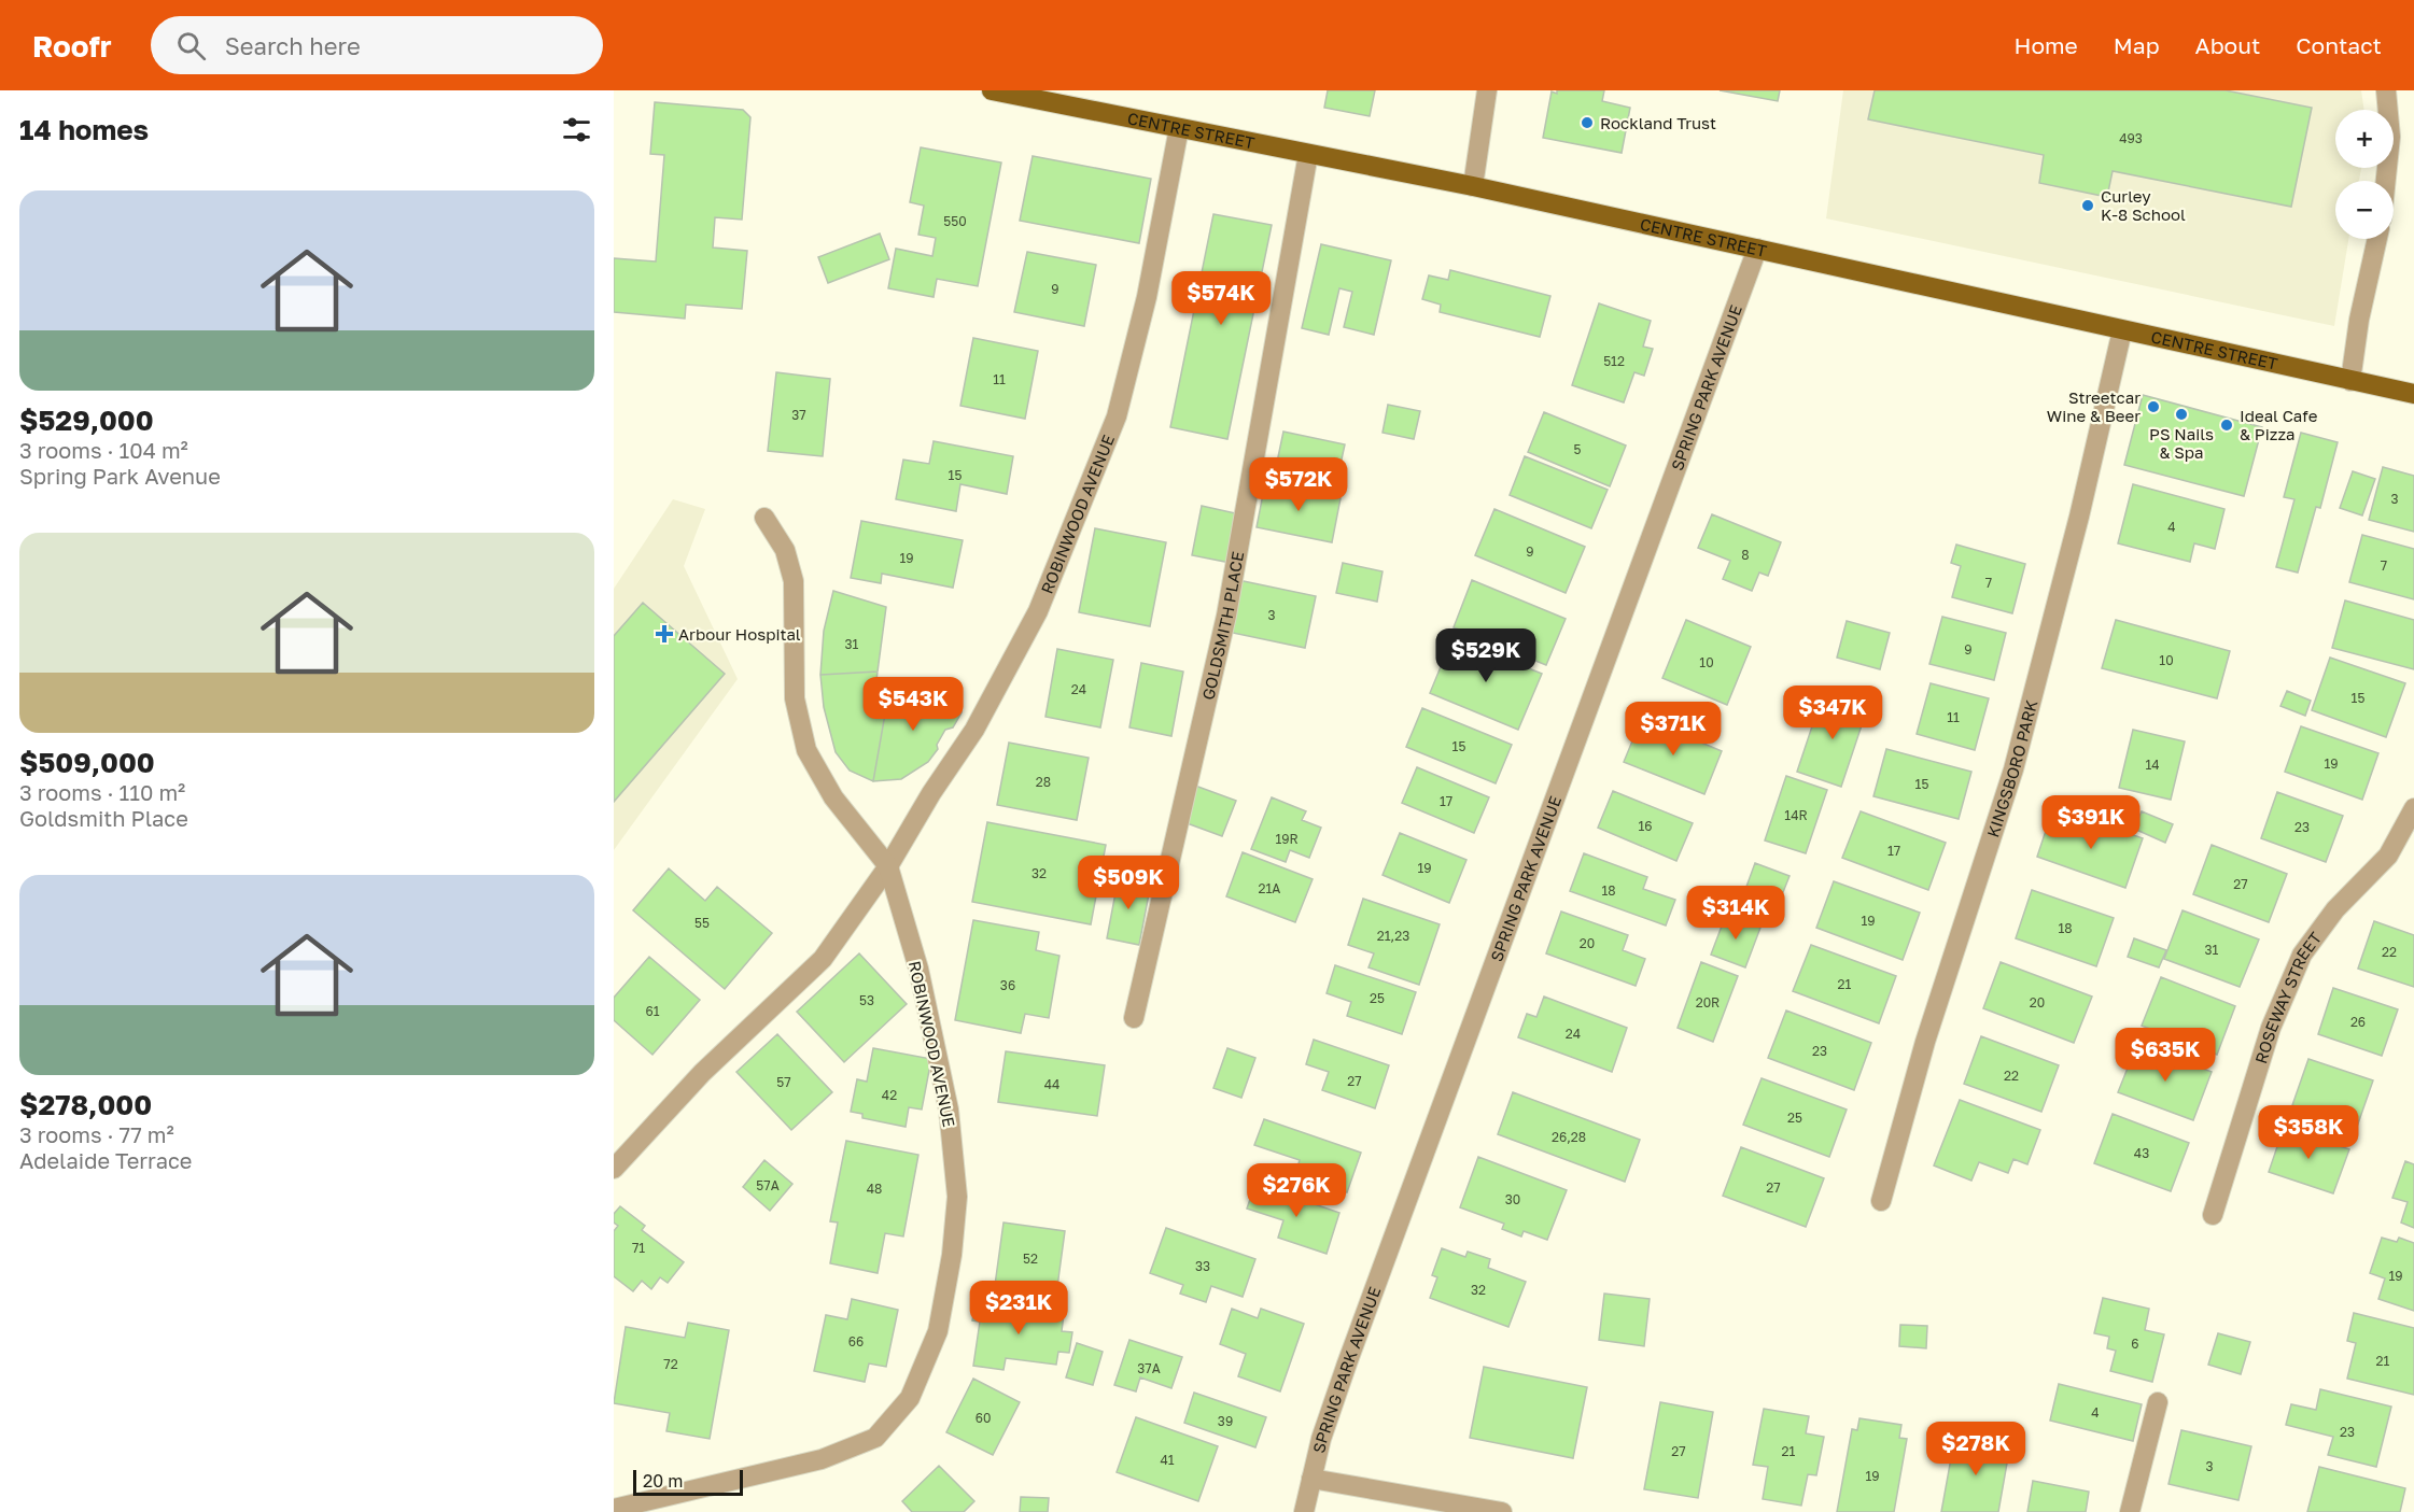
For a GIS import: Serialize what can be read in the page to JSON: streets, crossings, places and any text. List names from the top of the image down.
{
  "streets": {
    "main road": ["CENTRE STREET"],
    "street": [
      "SPRING PARK AVENUE",
      "ROBINWOOD AVENUE",
      "GOLDSMITH PLACE",
      "KINGSBORO PARK",
      "ROSEWAY STREET"
    ]
  },
  "crossings": [
    ["CENTRE STREET", "SPRING PARK AVENUE"],
    ["CENTRE STREET", "ROBINWOOD AVENUE"],
    ["CENTRE STREET", "GOLDSMITH PLACE"],
    ["CENTRE STREET", "KINGSBORO PARK"]
  ],
  "places": {
    "other": [
      "Rockland Trust",
      "Curley K-8 School",
      "Streetcar Wine & Beer",
      "PS Nails & Spa",
      "Ideal Cafe & Pizza"
    ],
    "health": ["Arbour Hospital"]
  },
  "house_numbers": [
    "493",
    "550",
    "9",
    "512",
    "11",
    "37",
    "5",
    "15",
    "3",
    "4",
    "9",
    "8",
    "19",
    "7",
    "7",
    "3",
    "31",
    "9",
    "10",
    "10",
    "24",
    "15",
    "11",
    "15",
    "19",
    "14",
    "28",
    "15",
    "17",
    "14R",
    "16",
    "23",
    "19R",
    "17",
    "19",
    "32",
    "27",
    "21A",
    "18",
    "19",
    "55",
    "18",
    "21,23",
    "20",
    "31",
    "22",
    "21",
    "36",
    "25",
    "53",
    "20R",
    "20",
    "61",
    "26",
    "24",
    "23",
    "22",
    "27",
    "57",
    "44",
    "42",
    "25",
    "26,28",
    "43",
    "57A",
    "27",
    "48",
    "30",
    "71",
    "52",
    "33",
    "19",
    "32",
    "66",
    "6",
    "21",
    "72",
    "37A",
    "4",
    "60",
    "39",
    "23",
    "27",
    "21",
    "41",
    "3",
    "19"
  ],
  "scale_bar": "20 m",
  "page": {
    "header": "Roofr",
    "search": "Search here",
    "nav": [
      "Home",
      "Map",
      "About",
      "Contact"
    ],
    "heading": "14 homes",
    "map_buttons": ["+", "−"],
    "list": [
      {
        "name": "$529,000",
        "note": "3 rooms · 104 m² · Spring Park Avenue"
      },
      {
        "name": "$509,000",
        "note": "3 rooms · 110 m² · Goldsmith Place"
      },
      {
        "name": "$278,000",
        "note": "3 rooms · 77 m² · Adelaide Terrace"
      }
    ],
    "price": [
      "$574K",
      "$572K",
      "$529K",
      "$543K",
      "$347K",
      "$371K",
      "$391K",
      "$509K",
      "$314K",
      "$635K",
      "$358K",
      "$276K",
      "$231K",
      "$278K"
    ],
    "scale": "20 m"
  }
}
